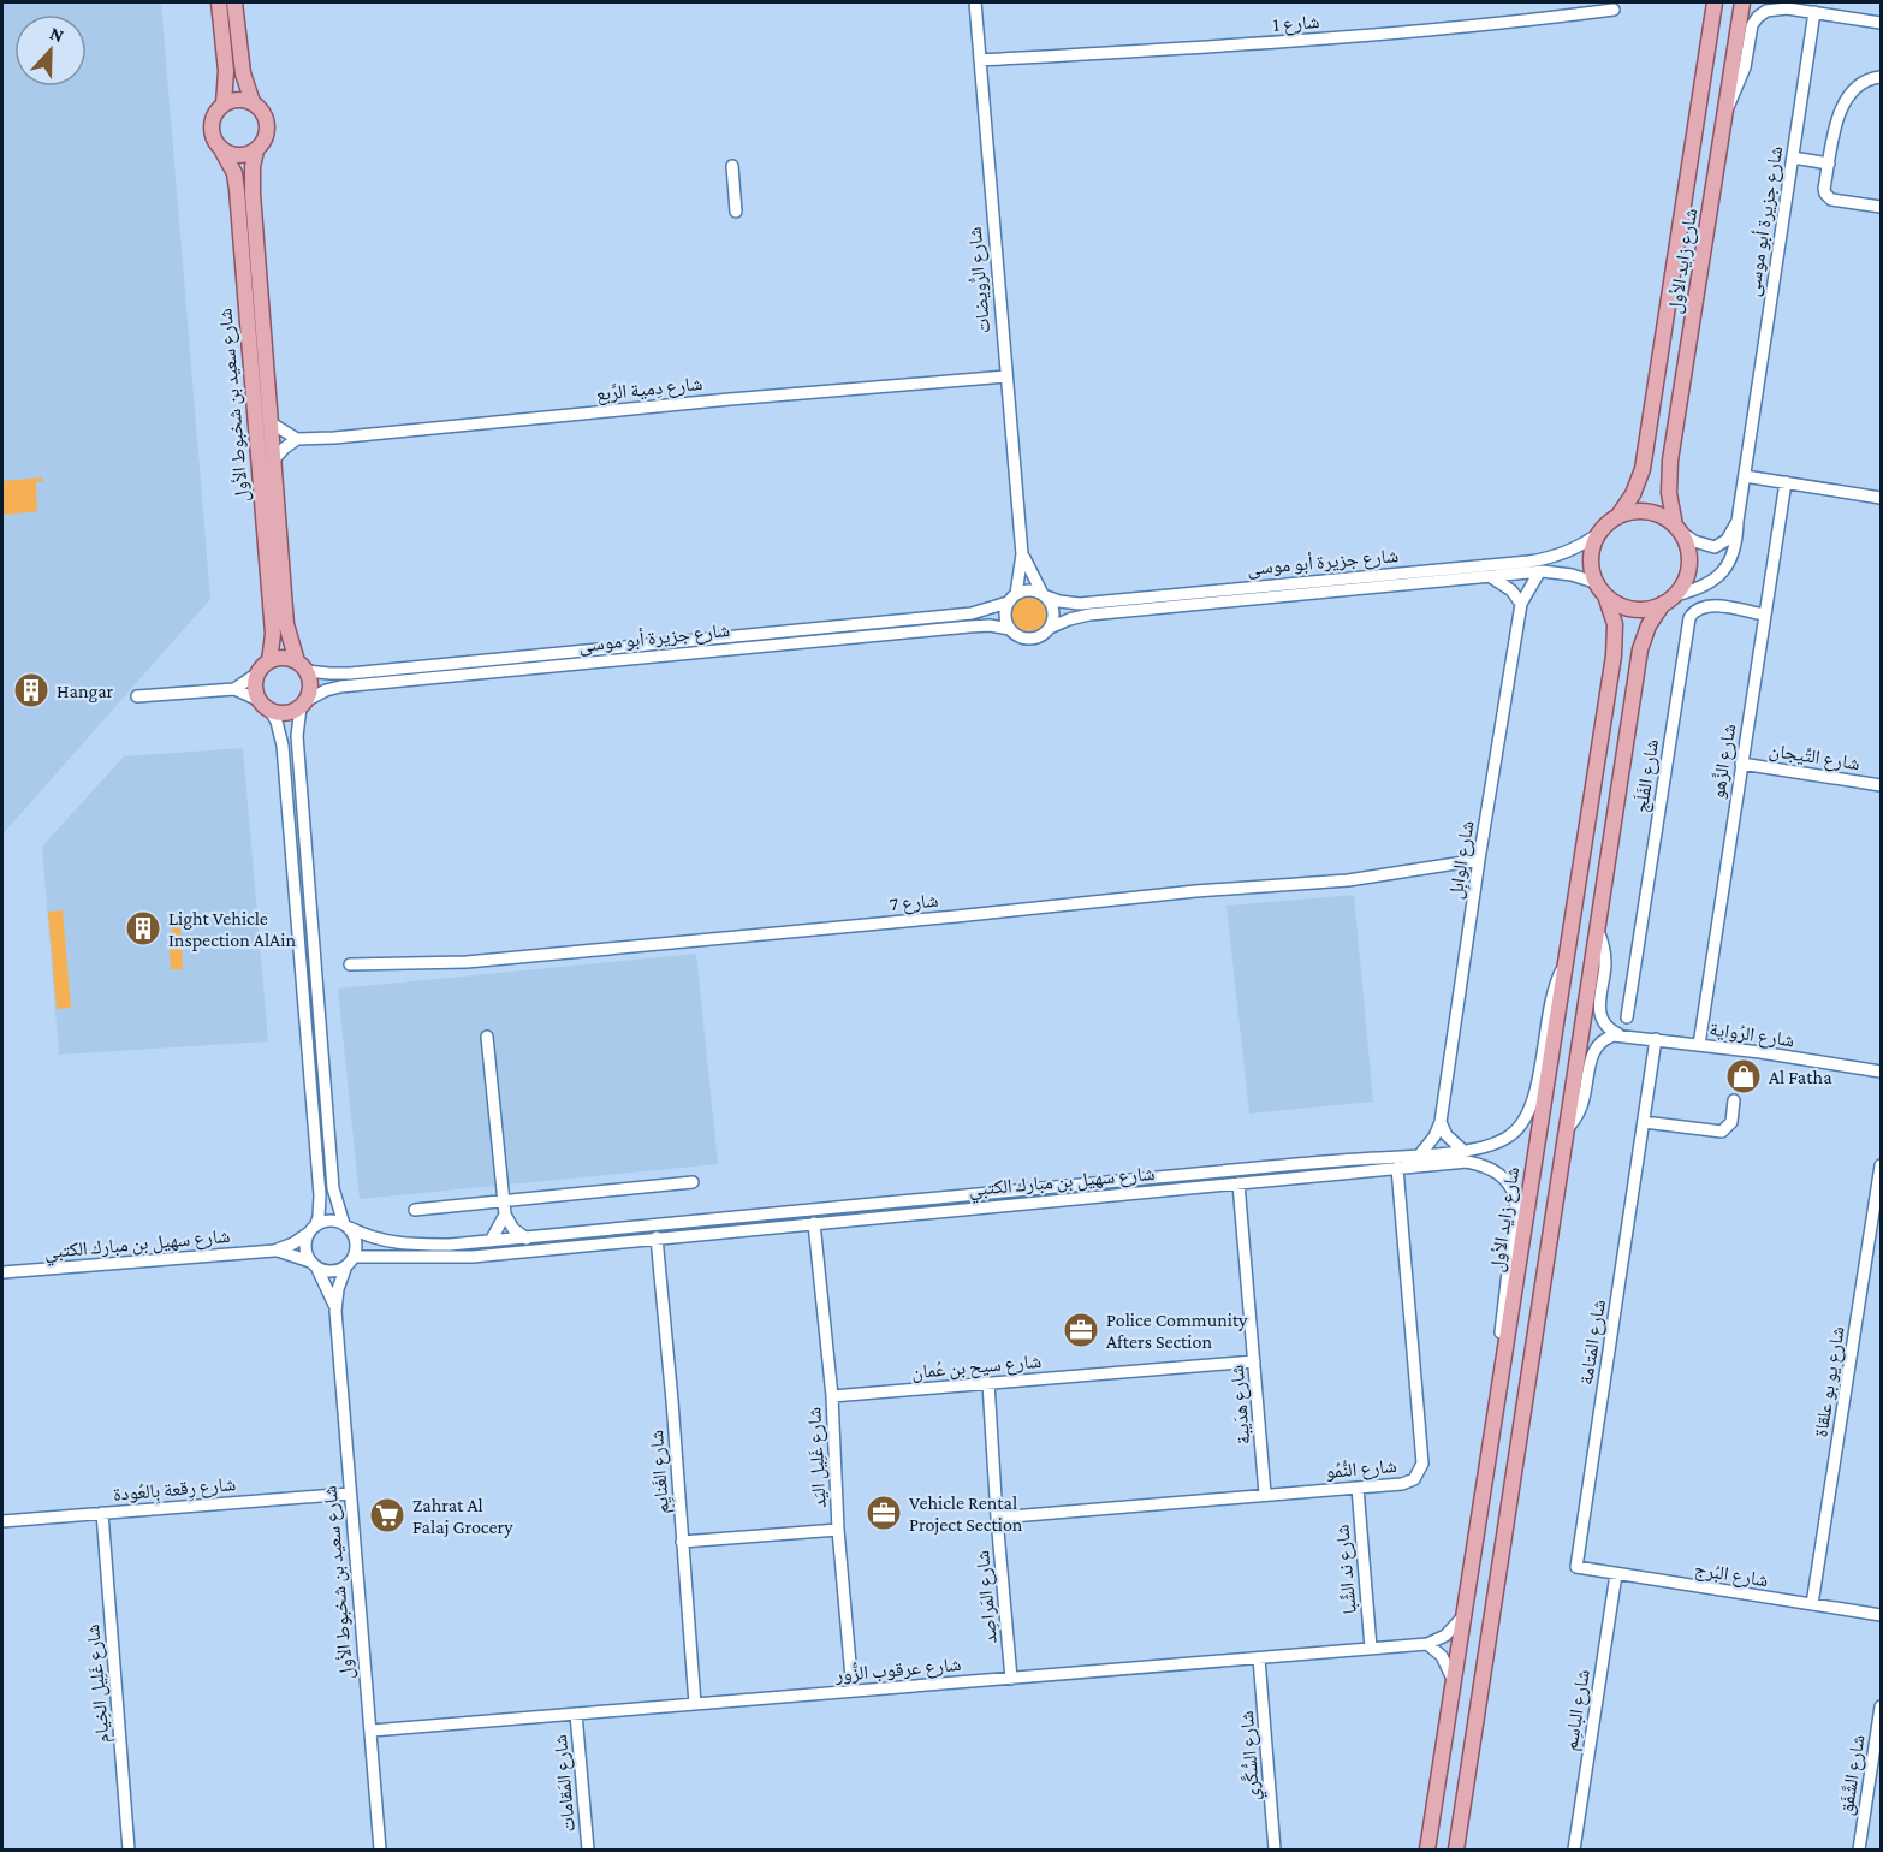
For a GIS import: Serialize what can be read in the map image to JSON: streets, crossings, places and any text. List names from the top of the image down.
{
  "streets": {
    "main road": ["شارع زايد الأول", "شارع سعيد بن شخبوط الأول"],
    "street": [
      "شارع 1",
      "شارع جزيرة أبو موسى",
      "شارع الرُّويضات",
      "شارع دِمية الرَّبع",
      "شارع التِّيجان",
      "شارع الزَّهو",
      "شارع الفَلَج",
      "شارع الوابِل",
      "شارع 7",
      "شارع الرُواية",
      "شارع سهيل بن مبارك الكتبي",
      "شارع المَتامة",
      "شارع سيح بن عُمان",
      "شارع يو بو علقاة",
      "شارع هدَيبة",
      "شارع غَلِيل اليَد",
      "شارع النُّمُو",
      "شارع الغَنايِم",
      "شارع رِقعة بِالعُودة",
      "شارع ند الشِّبا",
      "شارع البُرج",
      "شارع المَراصِد",
      "شارع عرقوب الزُّور",
      "شارع غَلِيل الخِيام",
      "شارع الباسِم",
      "شارع السُّكَّري",
      "شارع الشَّفَق",
      "شارع المَقامات"
    ]
  },
  "crossings": [
    ["شارع 1", "شارع الرُّويضات"],
    ["شارع جزيرة أبو موسى", "شارع زايد الأول"],
    ["شارع جزيرة أبو موسى", "شارع الرُّويضات"],
    ["شارع جزيرة أبو موسى", "شارع سعيد بن شخبوط الأول"],
    ["شارع جزيرة أبو موسى", "شارع الوابِل"],
    ["شارع زايد الأول", "شارع سهيل بن مبارك الكتبي"],
    ["شارع زايد الأول", "شارع عرقوب الزُّور"],
    ["شارع الرُّويضات", "شارع دِمية الرَّبع"],
    ["شارع سعيد بن شخبوط الأول", "شارع سهيل بن مبارك الكتبي"],
    ["شارع سعيد بن شخبوط الأول", "شارع رِقعة بِالعُودة"],
    ["شارع سعيد بن شخبوط الأول", "شارع عرقوب الزُّور"],
    ["شارع التِّيجان", "شارع الزَّهو"],
    ["شارع الزَّهو", "شارع الفَلَج"],
    ["شارع الزَّهو", "شارع الرُواية"],
    ["شارع الوابِل", "شارع 7"],
    ["شارع الوابِل", "شارع سهيل بن مبارك الكتبي"],
    ["شارع الرُواية", "شارع المَتامة"],
    ["شارع سهيل بن مبارك الكتبي", "شارع هدَيبة"],
    ["شارع سهيل بن مبارك الكتبي", "شارع غَلِيل اليَد"],
    ["شارع سهيل بن مبارك الكتبي", "شارع النُّمُو"],
    ["شارع سهيل بن مبارك الكتبي", "شارع الغَنايِم"],
    ["شارع المَتامة", "شارع البُرج"],
    ["شارع سيح بن عُمان", "شارع هدَيبة"],
    ["شارع سيح بن عُمان", "شارع غَلِيل اليَد"],
    ["شارع سيح بن عُمان", "شارع المَراصِد"],
    ["شارع يو بو علقاة", "شارع البُرج"],
    ["شارع هدَيبة", "شارع النُّمُو"],
    ["شارع غَلِيل اليَد", "شارع عرقوب الزُّور"],
    ["شارع النُّمُو", "شارع ند الشِّبا"],
    ["شارع النُّمُو", "شارع المَراصِد"],
    ["شارع الغَنايِم", "شارع عرقوب الزُّور"],
    ["شارع رِقعة بِالعُودة", "شارع غَلِيل الخِيام"],
    ["شارع ند الشِّبا", "شارع عرقوب الزُّور"],
    ["شارع البُرج", "شارع الباسِم"],
    ["شارع المَراصِد", "شارع عرقوب الزُّور"],
    ["شارع عرقوب الزُّور", "شارع السُّكَّري"],
    ["شارع عرقوب الزُّور", "شارع المَقامات"]
  ],
  "places": {
    "building": ["Hangar", "Light Vehicle Inspection AlAin"],
    "shop": ["Al Fatha"],
    "office": ["Police Community Afters Section", "Vehicle Rental Project Section"],
    "supermarket": ["Zahrat Al Falaj Grocery"]
  },
  "north": "top"
}
